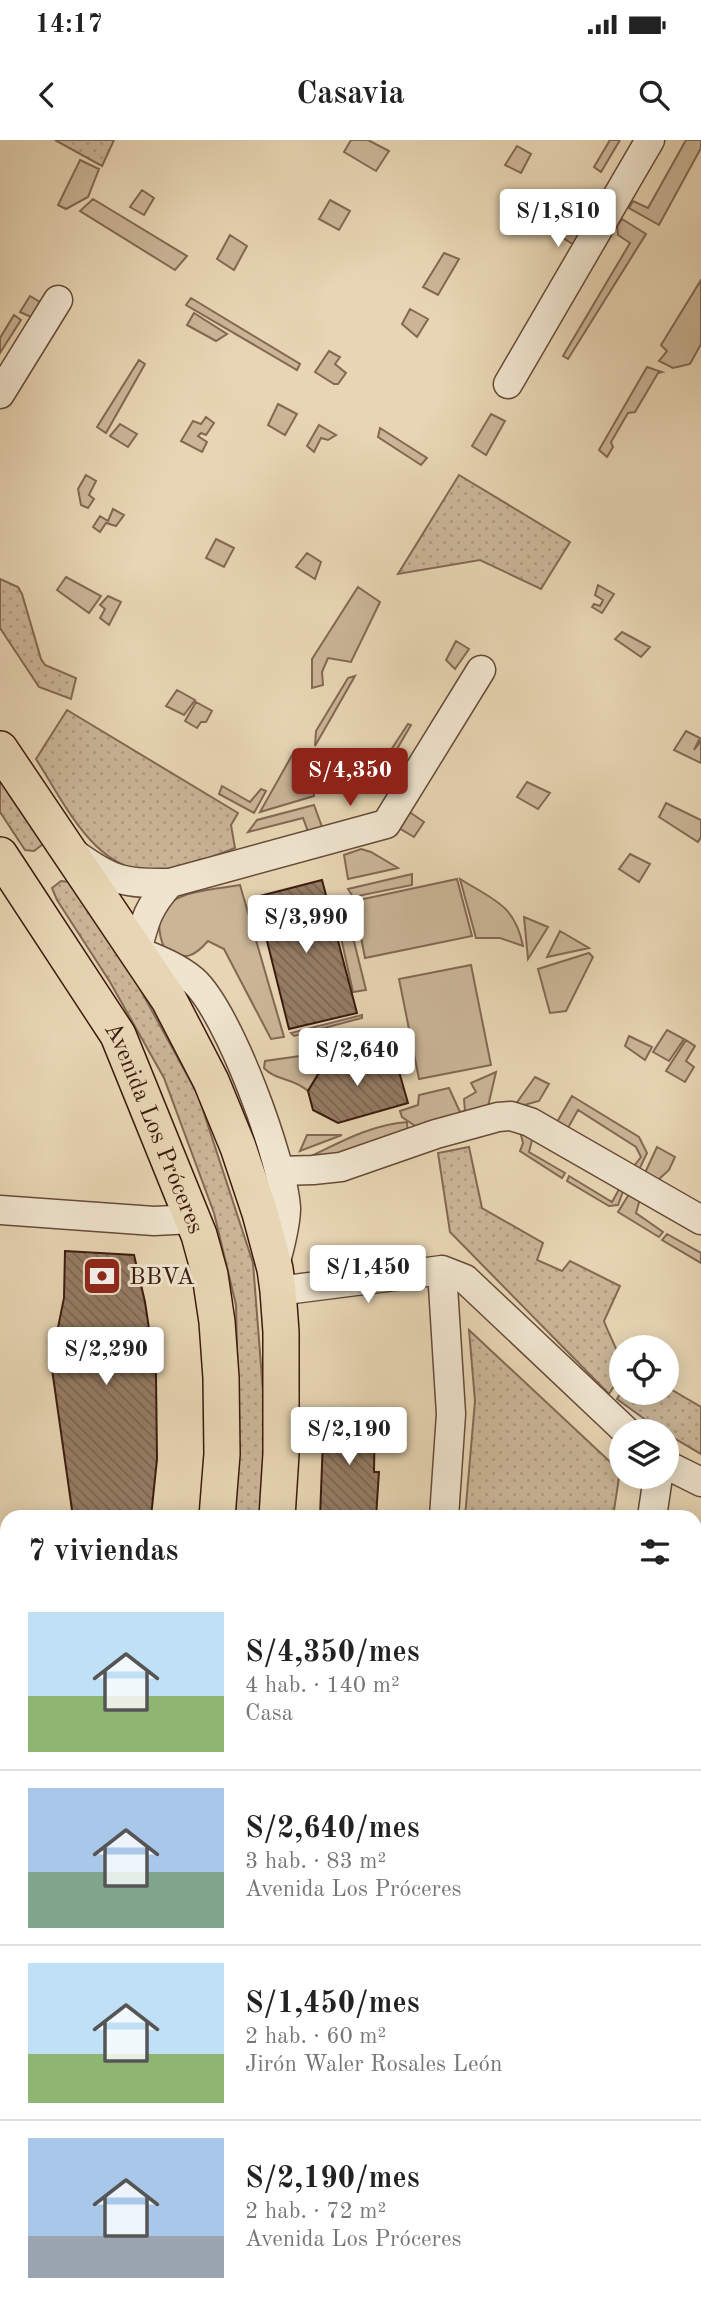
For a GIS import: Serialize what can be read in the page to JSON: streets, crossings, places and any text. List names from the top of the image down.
{
  "streets": {
    "main road": ["Avenida Los Próceres"]
  },
  "places": {
    "bank": ["BBVA"]
  },
  "page": {
    "status": "14:17",
    "header": "Casavia",
    "price": [
      "S/1,810",
      "S/4,350",
      "S/3,990",
      "S/2,640",
      "S/1,450",
      "S/2,290",
      "S/2,190"
    ],
    "heading": "7 viviendas",
    "list": [
      {
        "name": "S/4,350/mes",
        "note": "4 hab. · 140 m² · Casa"
      },
      {
        "name": "S/2,640/mes",
        "note": "3 hab. · 83 m² · Avenida Los Próceres"
      },
      {
        "name": "S/1,450/mes",
        "note": "2 hab. · 60 m² · Jirón Waler Rosales León"
      },
      {
        "name": "S/2,190/mes",
        "note": "2 hab. · 72 m² · Avenida Los Próceres"
      }
    ]
  }
}
